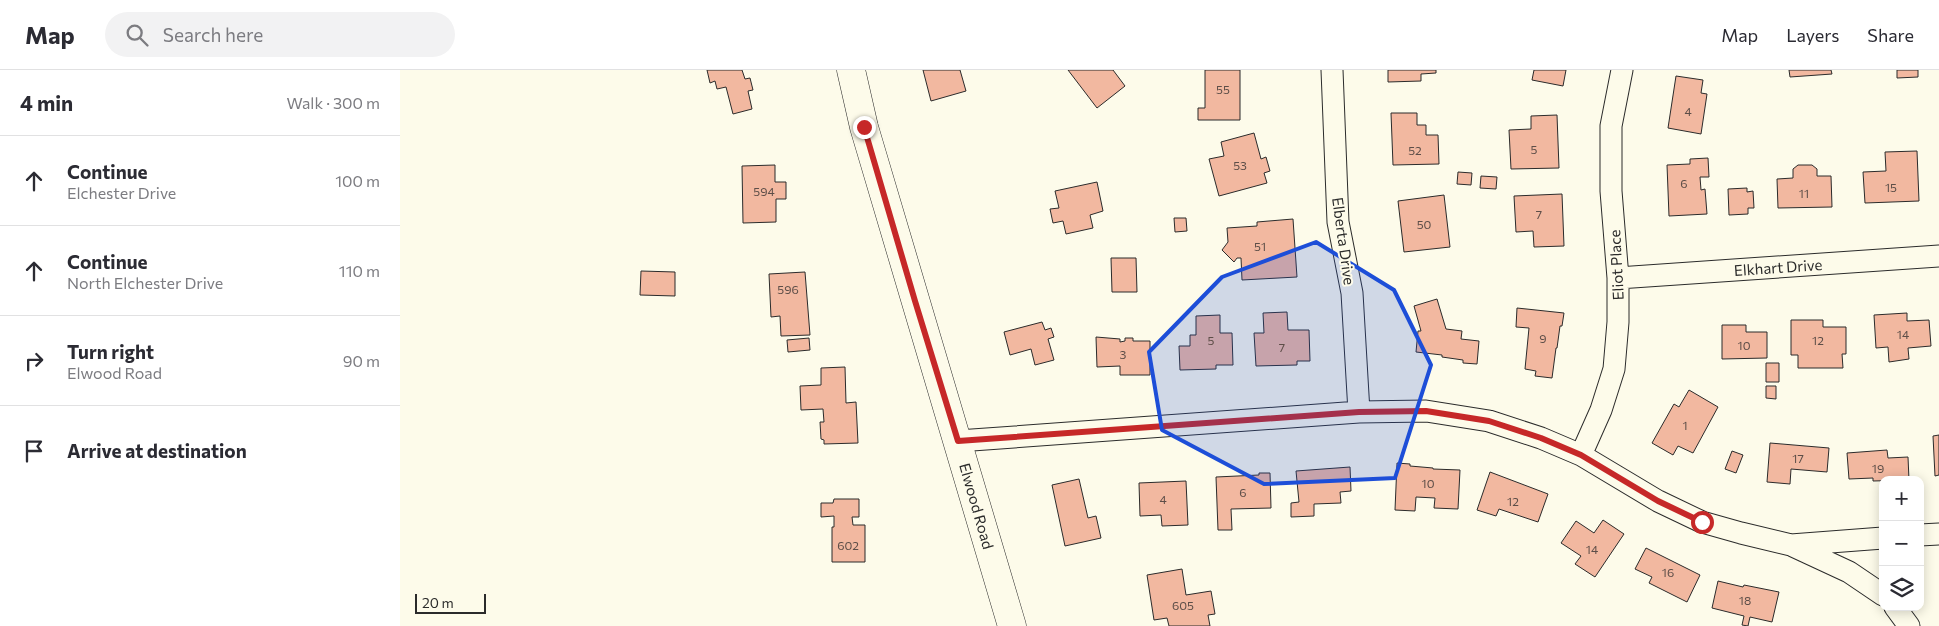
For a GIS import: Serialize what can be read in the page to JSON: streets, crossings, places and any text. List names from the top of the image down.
{
  "streets": {
    "main road": ["Elwood Road"],
    "street": ["Elberta Drive", "Eliot Place", "Elkhart Drive"]
  },
  "crossings": [
    ["Eliot Place", "Elkhart Drive"]
  ],
  "house_numbers": [
    "55",
    "4",
    "5",
    "52",
    "53",
    "6",
    "15",
    "594",
    "11",
    "7",
    "50",
    "51",
    "596",
    "14",
    "9",
    "5",
    "12",
    "10",
    "7",
    "3",
    "1",
    "17",
    "19",
    "10",
    "6",
    "4",
    "12",
    "602",
    "14",
    "16",
    "18",
    "605"
  ],
  "scale_bar": "20 m",
  "page": {
    "header": "Map",
    "search": "Search here",
    "nav": ["Map", "Layers", "Share"],
    "heading": ["4 min", "Walk · 300 m"],
    "list": [
      ["Continue", "Elchester Drive", "100 m"],
      ["Continue", "North Elchester Drive", "110 m"],
      ["Turn right", "Elwood Road", "90 m"],
      "Arrive at destination"
    ],
    "map_buttons": ["+", "−"],
    "scale": "20 m"
  }
}
